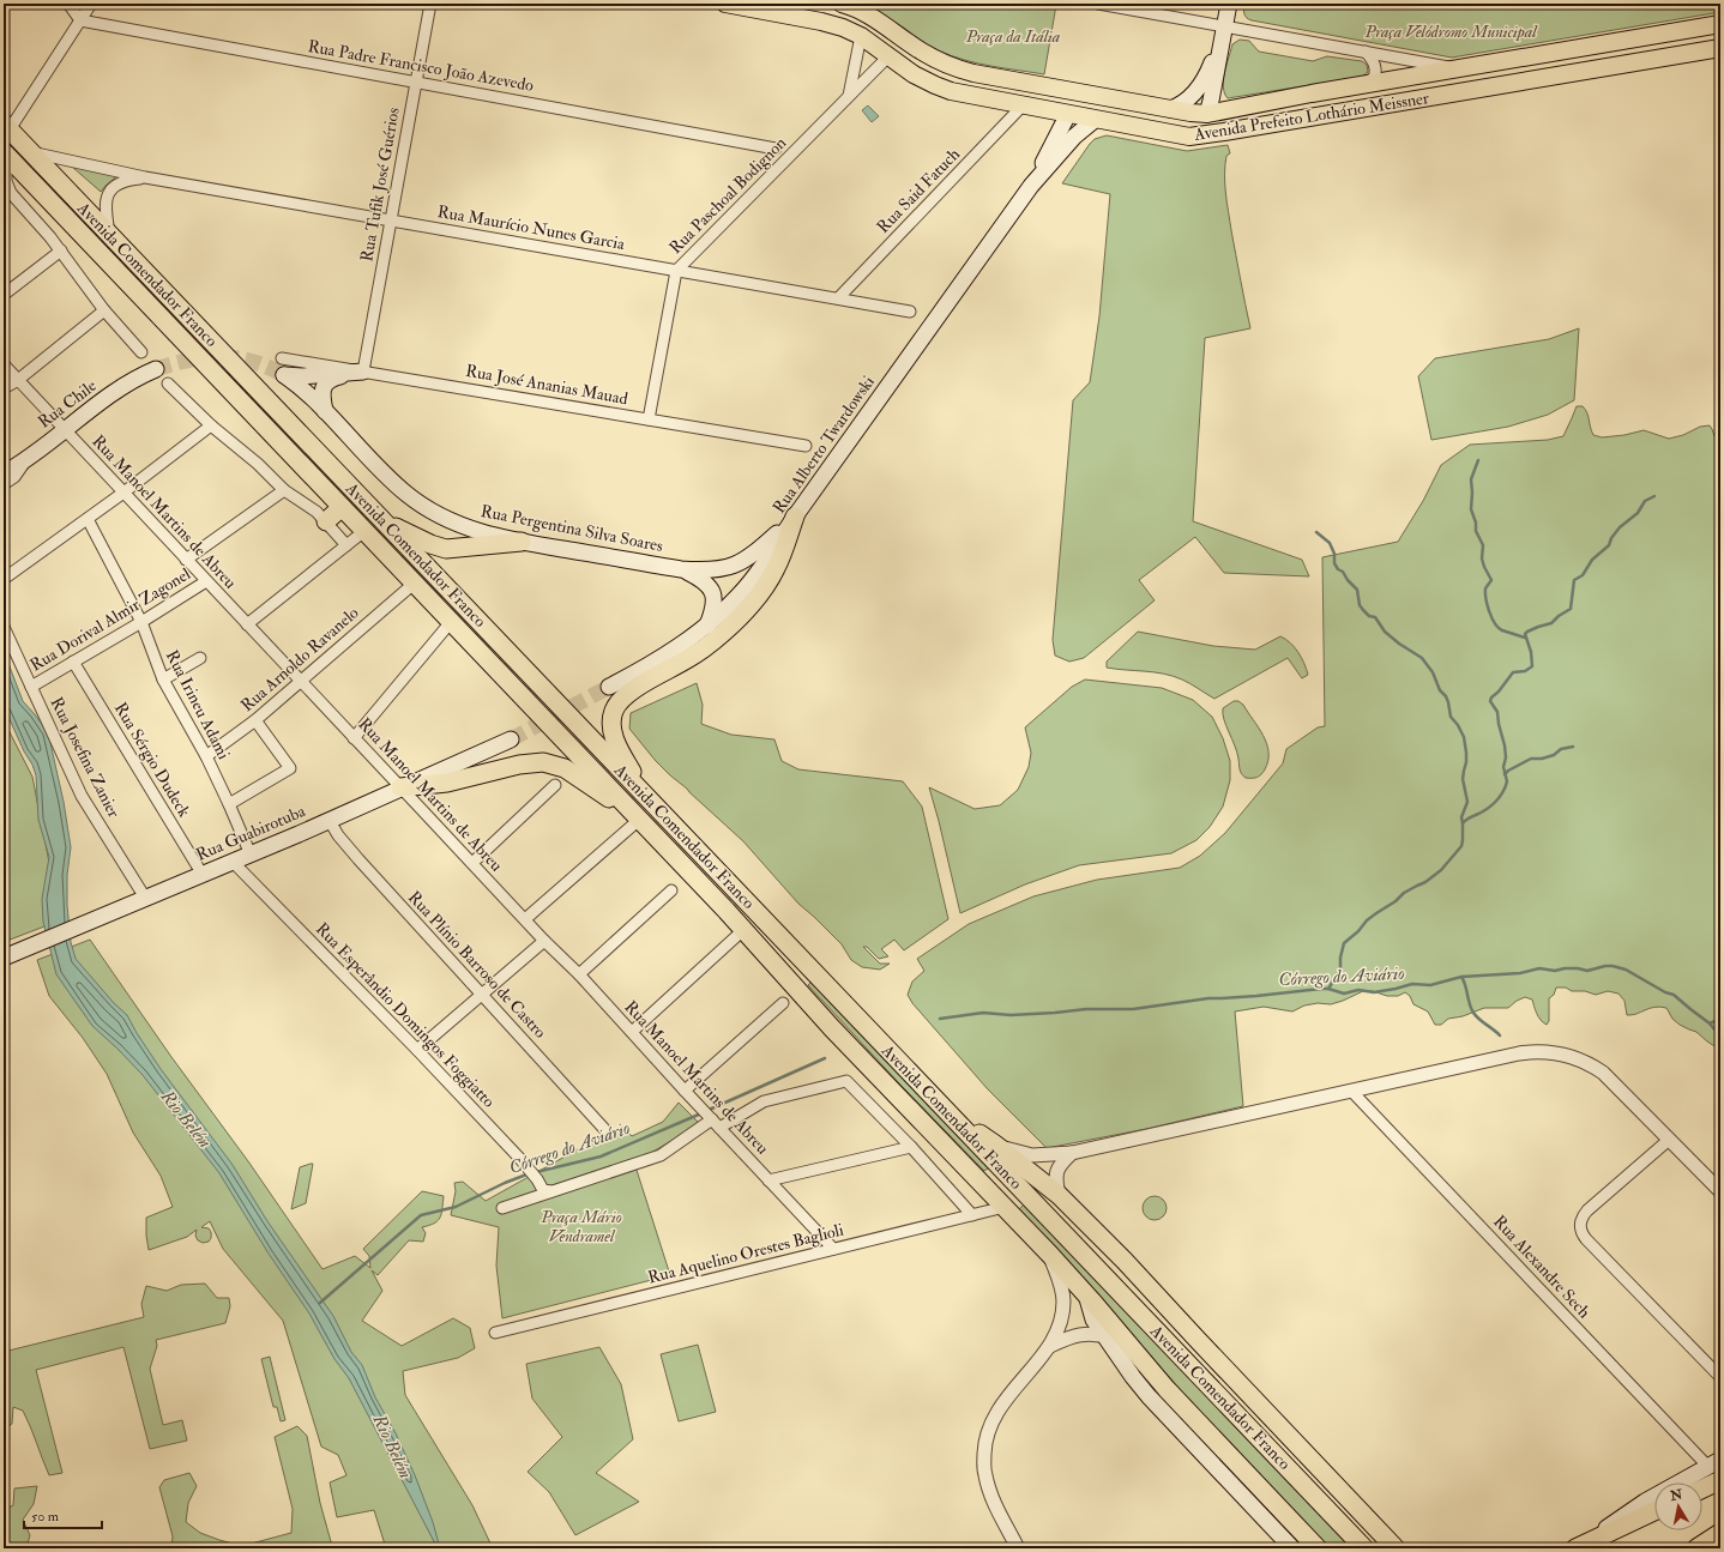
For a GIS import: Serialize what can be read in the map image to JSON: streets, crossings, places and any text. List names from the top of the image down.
{
  "streets": {
    "highway": ["Avenida Comendador Franco"],
    "main road": [
      "Avenida Prefeito Lothário Meissner",
      "Rua Chile",
      "Rua Alberto Twardowski",
      "Rua Pergentina Silva Soares",
      "Rua Guabirotuba"
    ],
    "street": [
      "Rua Padre Francisco João Azevedo",
      "Rua Tufik José Guérios",
      "Rua Said Fatuch",
      "Rua Paschoal Bodignon",
      "Rua Maurício Nunes Garcia",
      "Rua José Ananias Mauad",
      "Rua Manoel Martins de Abreu",
      "Rua Dorival Almir Zagonel",
      "Rua Arnoldo Ravanelo",
      "Rua Irineu Adami",
      "Rua Josefina Zanier",
      "Rua Sérgio Dudeck",
      "Rua Plínio Barroso de Castro",
      "Rua Esperândio Domingos Foggiatto",
      "Rua Aquelino Orestes Baglioli",
      "Rua Alexandre Sech"
    ]
  },
  "crossings": [
    ["Rua Padre Francisco João Azevedo", "Rua Tufik José Guérios"],
    ["Avenida Prefeito Lothário Meissner", "Rua Said Fatuch"],
    ["Avenida Prefeito Lothário Meissner", "Rua Paschoal Bodignon"],
    ["Avenida Prefeito Lothário Meissner", "Rua Alberto Twardowski"],
    ["Rua Tufik José Guérios", "Rua Maurício Nunes Garcia"],
    ["Rua Tufik José Guérios", "Rua José Ananias Mauad"],
    ["Rua Tufik José Guérios", "Rua Pergentina Silva Soares"],
    ["Rua Said Fatuch", "Rua Maurício Nunes Garcia"],
    ["Rua Paschoal Bodignon", "Rua Maurício Nunes Garcia"],
    ["Rua Paschoal Bodignon", "Rua José Ananias Mauad"],
    ["Rua Maurício Nunes Garcia", "Avenida Comendador Franco"],
    ["Avenida Comendador Franco", "Rua Arnoldo Ravanelo"],
    ["Avenida Comendador Franco", "Rua Aquelino Orestes Baglioli"],
    ["Rua José Ananias Mauad", "Rua Pergentina Silva Soares"],
    ["Rua Chile", "Rua Manoel Martins de Abreu"],
    ["Rua Alberto Twardowski", "Rua Pergentina Silva Soares"],
    ["Rua Manoel Martins de Abreu", "Rua Dorival Almir Zagonel"],
    ["Rua Manoel Martins de Abreu", "Rua Arnoldo Ravanelo"],
    ["Rua Manoel Martins de Abreu", "Rua Guabirotuba"],
    ["Rua Manoel Martins de Abreu", "Rua Aquelino Orestes Baglioli"],
    ["Rua Dorival Almir Zagonel", "Rua Irineu Adami"],
    ["Rua Dorival Almir Zagonel", "Rua Josefina Zanier"],
    ["Rua Dorival Almir Zagonel", "Rua Sérgio Dudeck"],
    ["Rua Arnoldo Ravanelo", "Rua Irineu Adami"],
    ["Rua Irineu Adami", "Rua Guabirotuba"],
    ["Rua Josefina Zanier", "Rua Guabirotuba"],
    ["Rua Sérgio Dudeck", "Rua Guabirotuba"],
    ["Rua Guabirotuba", "Rua Plínio Barroso de Castro"],
    ["Rua Guabirotuba", "Rua Esperândio Domingos Foggiatto"]
  ],
  "water": ["Córrego do Aviário", "Rio Belém"],
  "parks": ["Praça Velódromo Municipal", "Praça da Itália", "Praça Mário Vendramel"],
  "scale_bar": "50 m",
  "north": "top"
}
